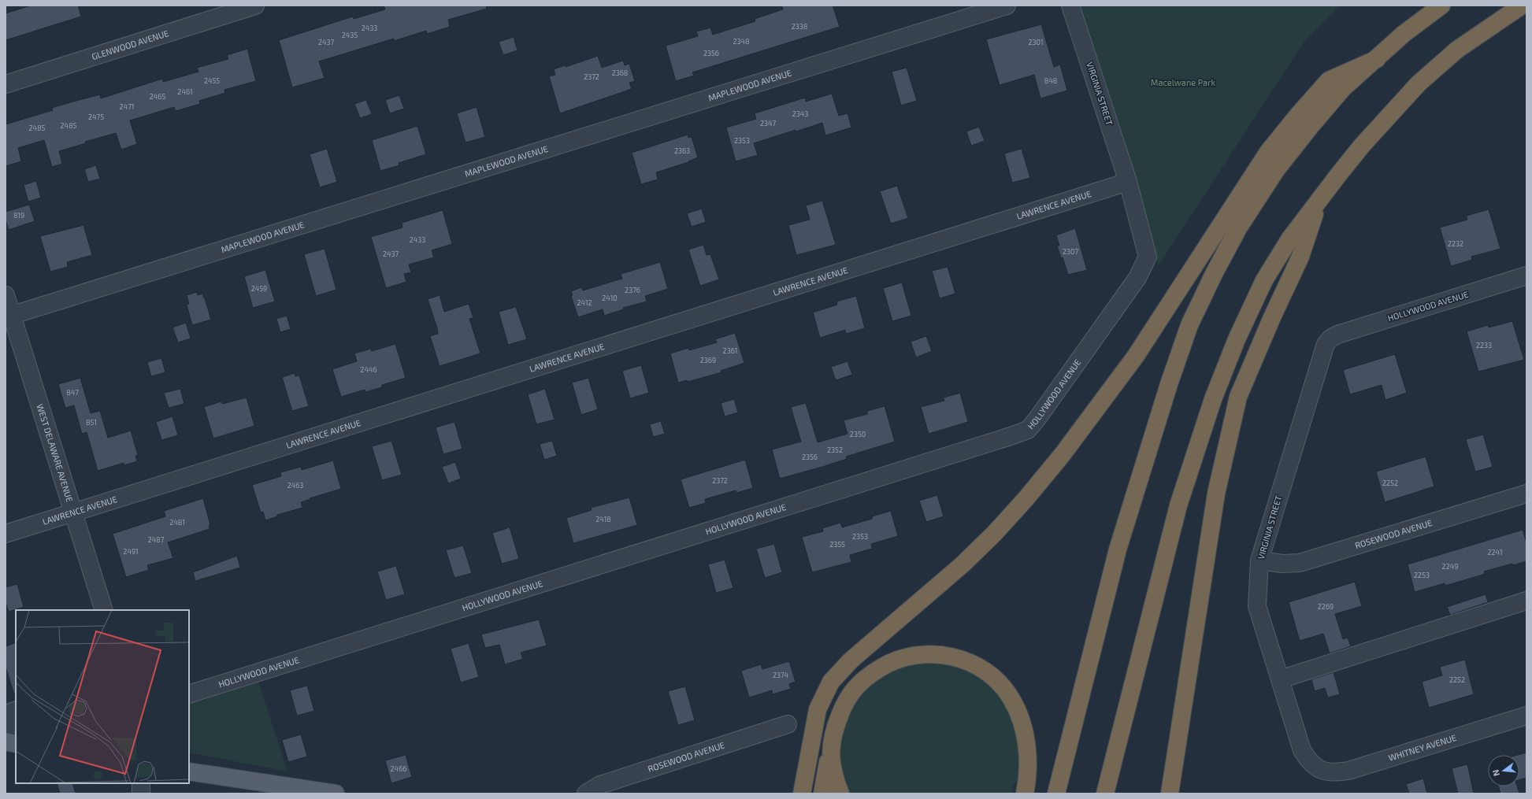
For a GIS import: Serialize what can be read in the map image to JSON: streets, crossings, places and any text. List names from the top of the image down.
{
  "streets": {
    "street": [
      "GLENWOOD AVENUE",
      "MAPLEWOOD AVENUE",
      "VIRGINIA STREET",
      "LAWRENCE AVENUE",
      "HOLLYWOOD AVENUE",
      "WEST DELAWARE AVENUE",
      "ROSEWOOD AVENUE",
      "WHITNEY AVENUE"
    ]
  },
  "crossings": [
    ["MAPLEWOOD AVENUE", "WEST DELAWARE AVENUE"],
    ["VIRGINIA STREET", "LAWRENCE AVENUE"],
    ["VIRGINIA STREET", "HOLLYWOOD AVENUE"],
    ["VIRGINIA STREET", "ROSEWOOD AVENUE"],
    ["VIRGINIA STREET", "WHITNEY AVENUE"],
    ["LAWRENCE AVENUE", "HOLLYWOOD AVENUE"],
    ["LAWRENCE AVENUE", "WEST DELAWARE AVENUE"]
  ],
  "parks": ["Macelwane Park"],
  "house_numbers": [
    "2338",
    "2433",
    "2435",
    "2348",
    "2437",
    "2301",
    "2356",
    "2368",
    "2372",
    "2455",
    "848",
    "2461",
    "2465",
    "2471",
    "2343",
    "2475",
    "2347",
    "2485",
    "2485",
    "2353",
    "2363",
    "819",
    "2433",
    "2232",
    "2307",
    "2437",
    "2459",
    "2376",
    "2410",
    "2412",
    "2233",
    "2361",
    "2369",
    "2446",
    "847",
    "851",
    "2350",
    "2352",
    "2356",
    "2372",
    "2252",
    "2463",
    "2418",
    "2481",
    "2353",
    "2487",
    "2355",
    "2491",
    "2241",
    "2249",
    "2253",
    "2269",
    "2374",
    "2252",
    "2466"
  ],
  "north": "left"
}
